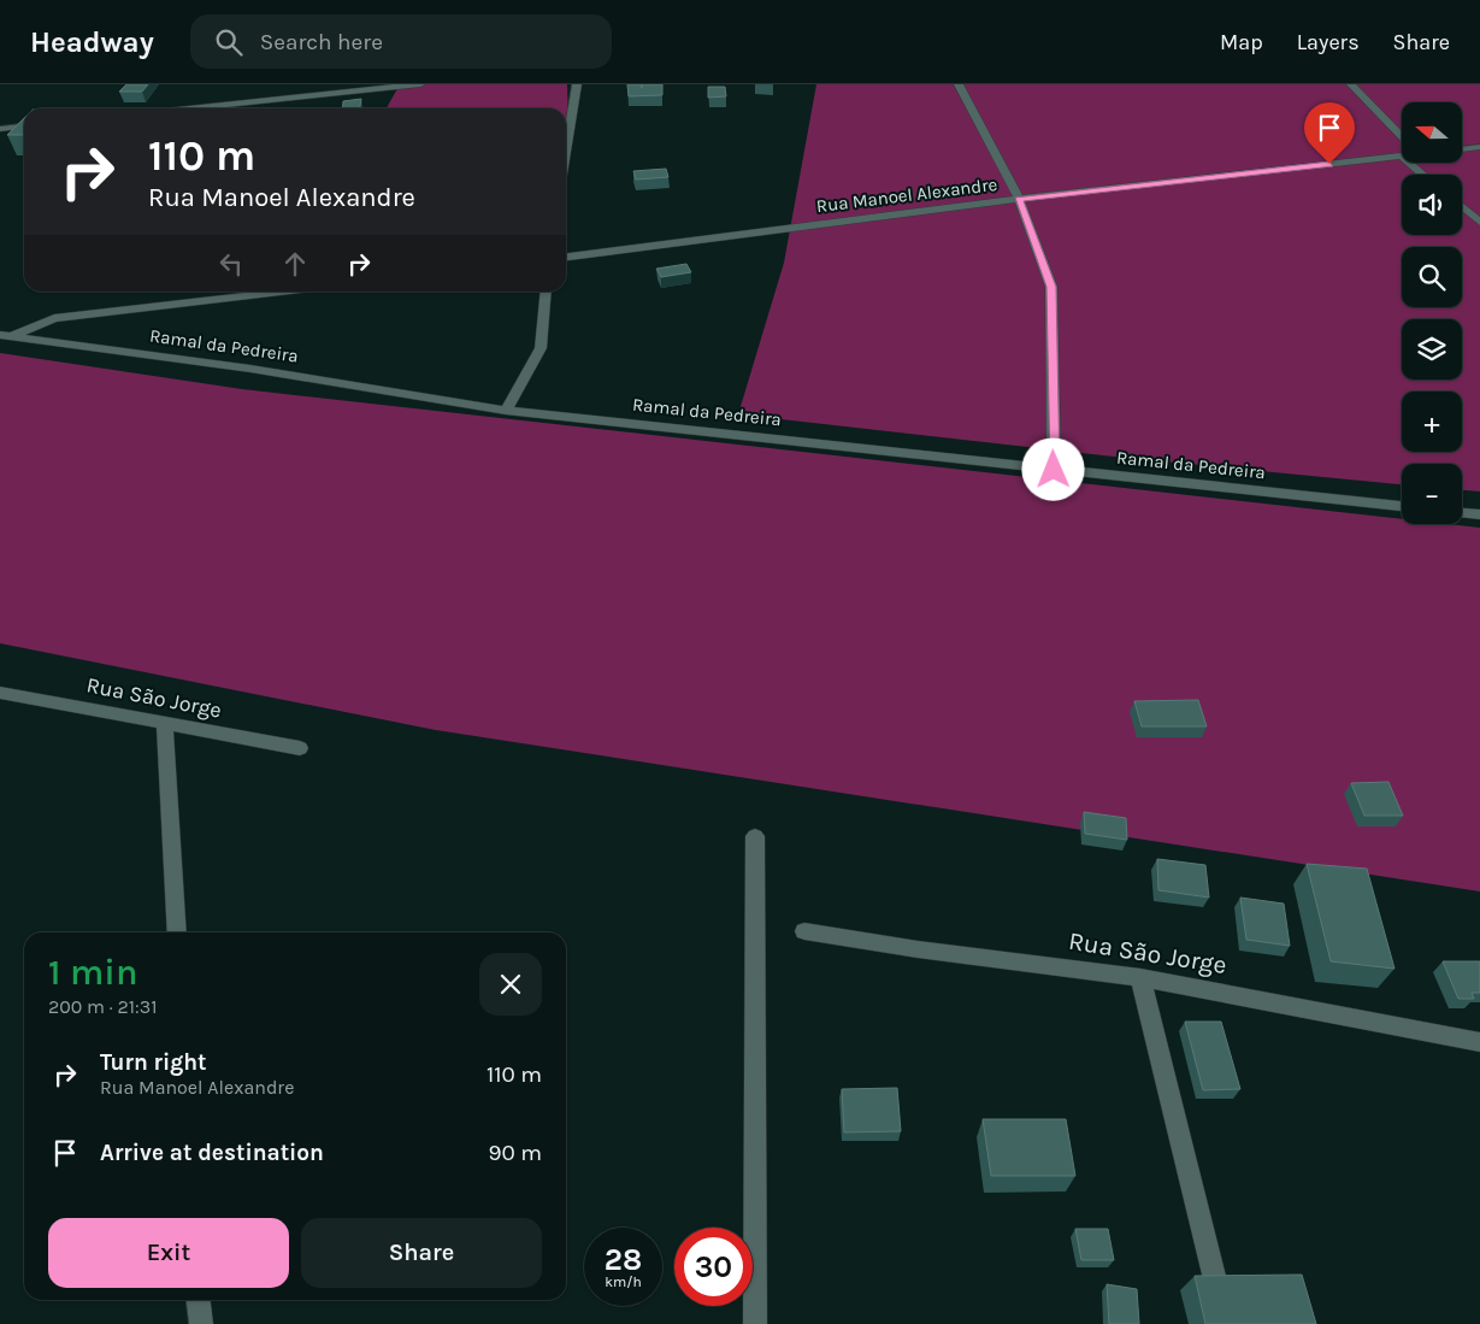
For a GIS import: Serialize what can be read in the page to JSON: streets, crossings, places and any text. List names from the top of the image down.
{
  "streets": {
    "street": ["Rua Manoel Alexandre", "Ramal da Pedreira", "Rua São Jorge"]
  },
  "north": "left",
  "page": {
    "header": "Headway",
    "search": "Search here",
    "nav": ["Map", "Layers", "Share"],
    "map_buttons": ["+", "−"],
    "turn": ["110 m", "Rua Manoel Alexandre"],
    "heading": ["1 min", "200 m · 21:31"],
    "list": [
      {
        "name": "Turn right",
        "note": "Rua Manoel Alexandre",
        "value": "110 m"
      },
      {
        "name": "Arrive at destination",
        "value": "90 m"
      }
    ],
    "buttons": ["Exit", "Share"],
    "speed": "28 km/h",
    "limit": "30"
  }
}
